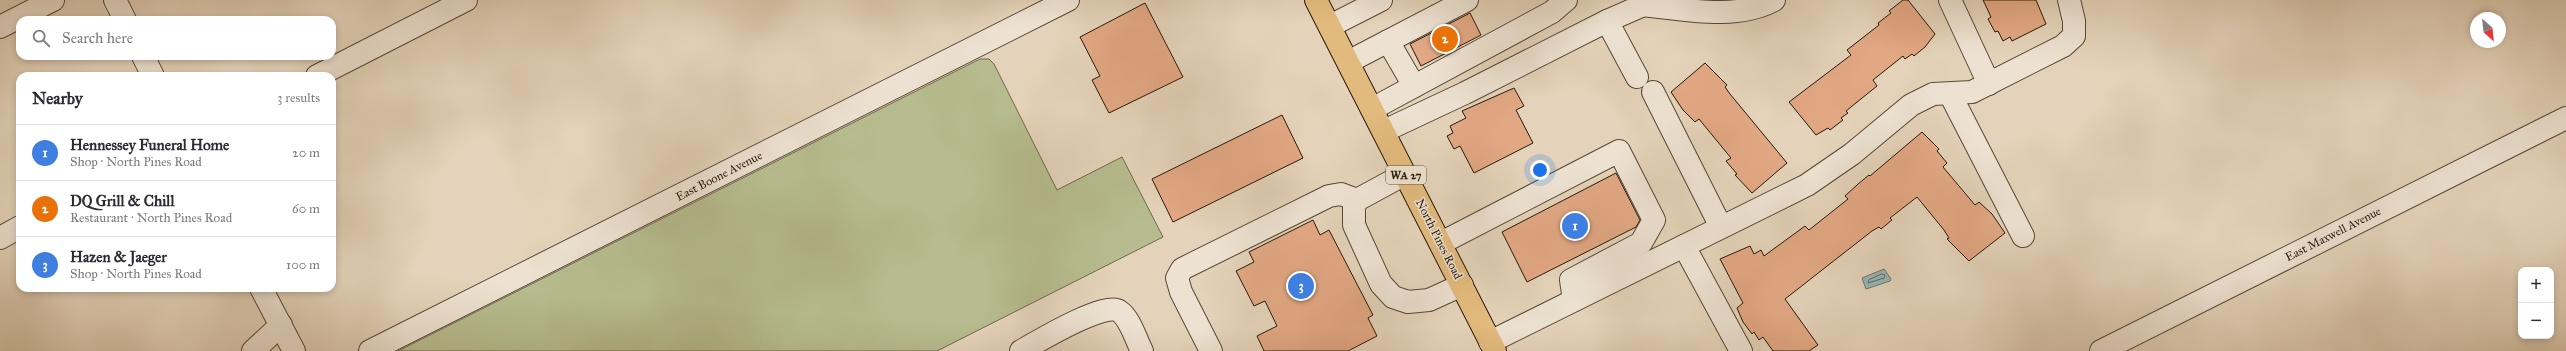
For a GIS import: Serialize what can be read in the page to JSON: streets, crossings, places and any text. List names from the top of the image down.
{
  "streets": {
    "main road": ["WA 27", "North Pines Road"],
    "street": ["East Boone Avenue", "East Maxwell Avenue"]
  },
  "north": "bottom right",
  "page": {
    "search": "Search here",
    "pins": ["2", "1", "3"],
    "heading": ["Nearby", "3 results"],
    "list": [
      {
        "mark": "1",
        "name": "Hennessey Funeral Home",
        "note": "Shop · North Pines Road",
        "value": "20 m"
      },
      {
        "mark": "2",
        "name": "DQ Grill & Chill",
        "note": "Restaurant · North Pines Road",
        "value": "60 m"
      },
      {
        "mark": "3",
        "name": "Hazen & Jaeger",
        "note": "Shop · North Pines Road",
        "value": "100 m"
      }
    ],
    "map_buttons": ["+", "−"]
  }
}
